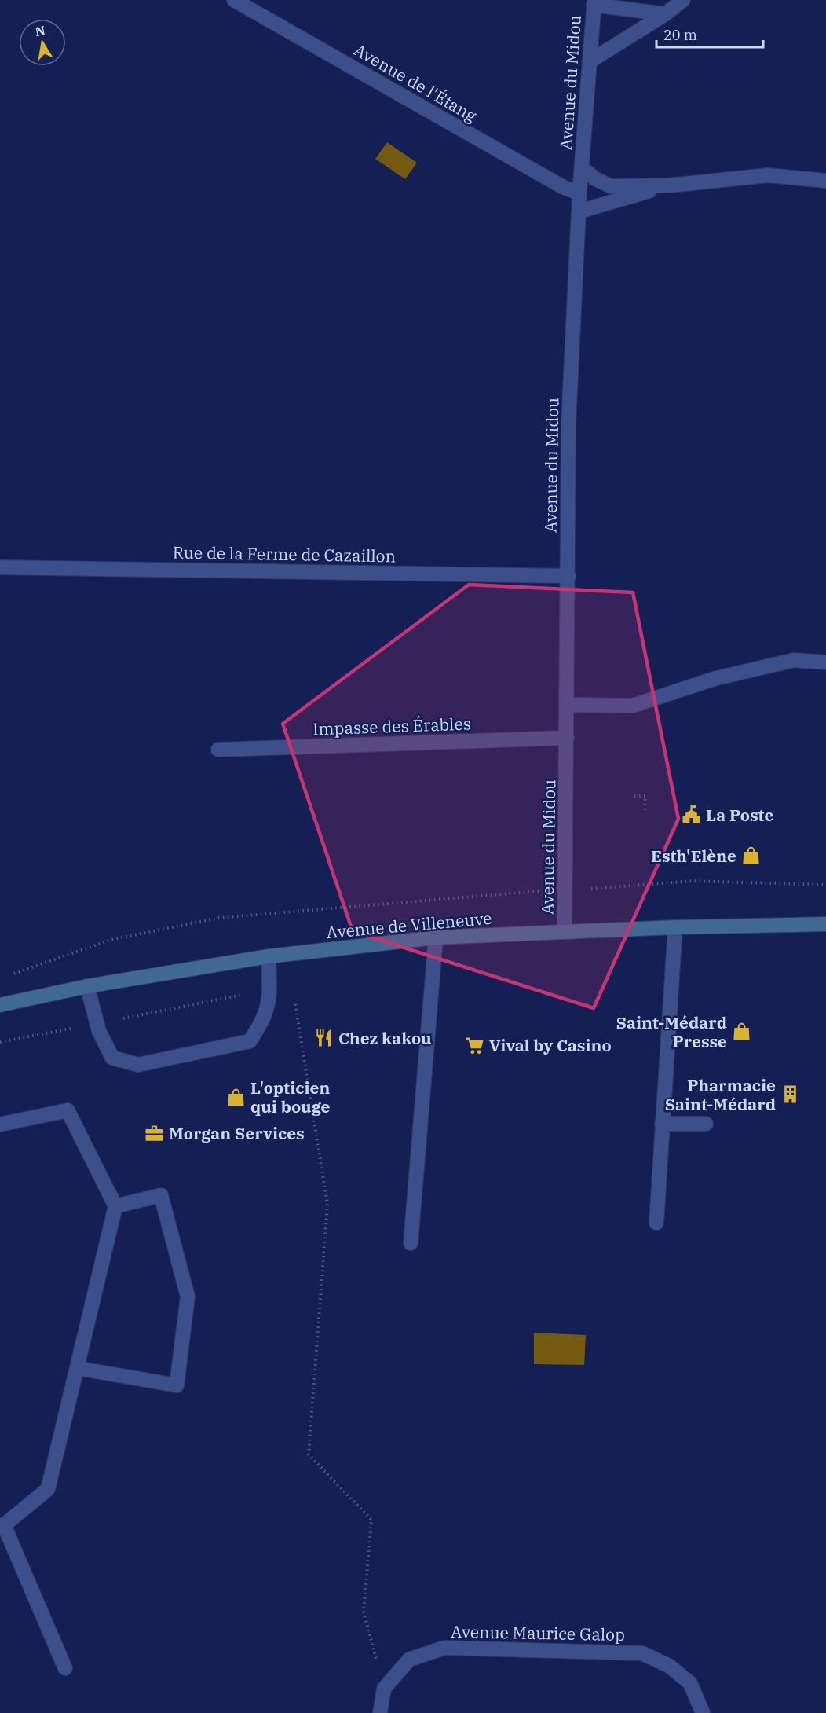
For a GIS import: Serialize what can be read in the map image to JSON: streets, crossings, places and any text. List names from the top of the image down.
{
  "streets": {
    "main road": ["Avenue de Villeneuve"],
    "street": [
      "Avenue de l'Étang",
      "Avenue du Midou",
      "Rue de la Ferme de Cazaillon",
      "Impasse des Érables",
      "Avenue Maurice Galop"
    ]
  },
  "crossings": [
    ["Avenue de l'Étang", "Avenue du Midou"],
    ["Avenue du Midou", "Rue de la Ferme de Cazaillon"],
    ["Avenue du Midou", "Impasse des Érables"],
    ["Avenue du Midou", "Avenue de Villeneuve"]
  ],
  "places": {
    "public building": ["La Poste"],
    "shop": ["Esth'Elène", "Saint-Médard Presse", "L'opticien qui bouge"],
    "restaurant": ["Chez kakou"],
    "supermarket": ["Vival by Casino"],
    "building": ["Pharmacie Saint-Médard"],
    "office": ["Morgan Services"]
  },
  "scale_bar": "20 m",
  "north": "top"
}
